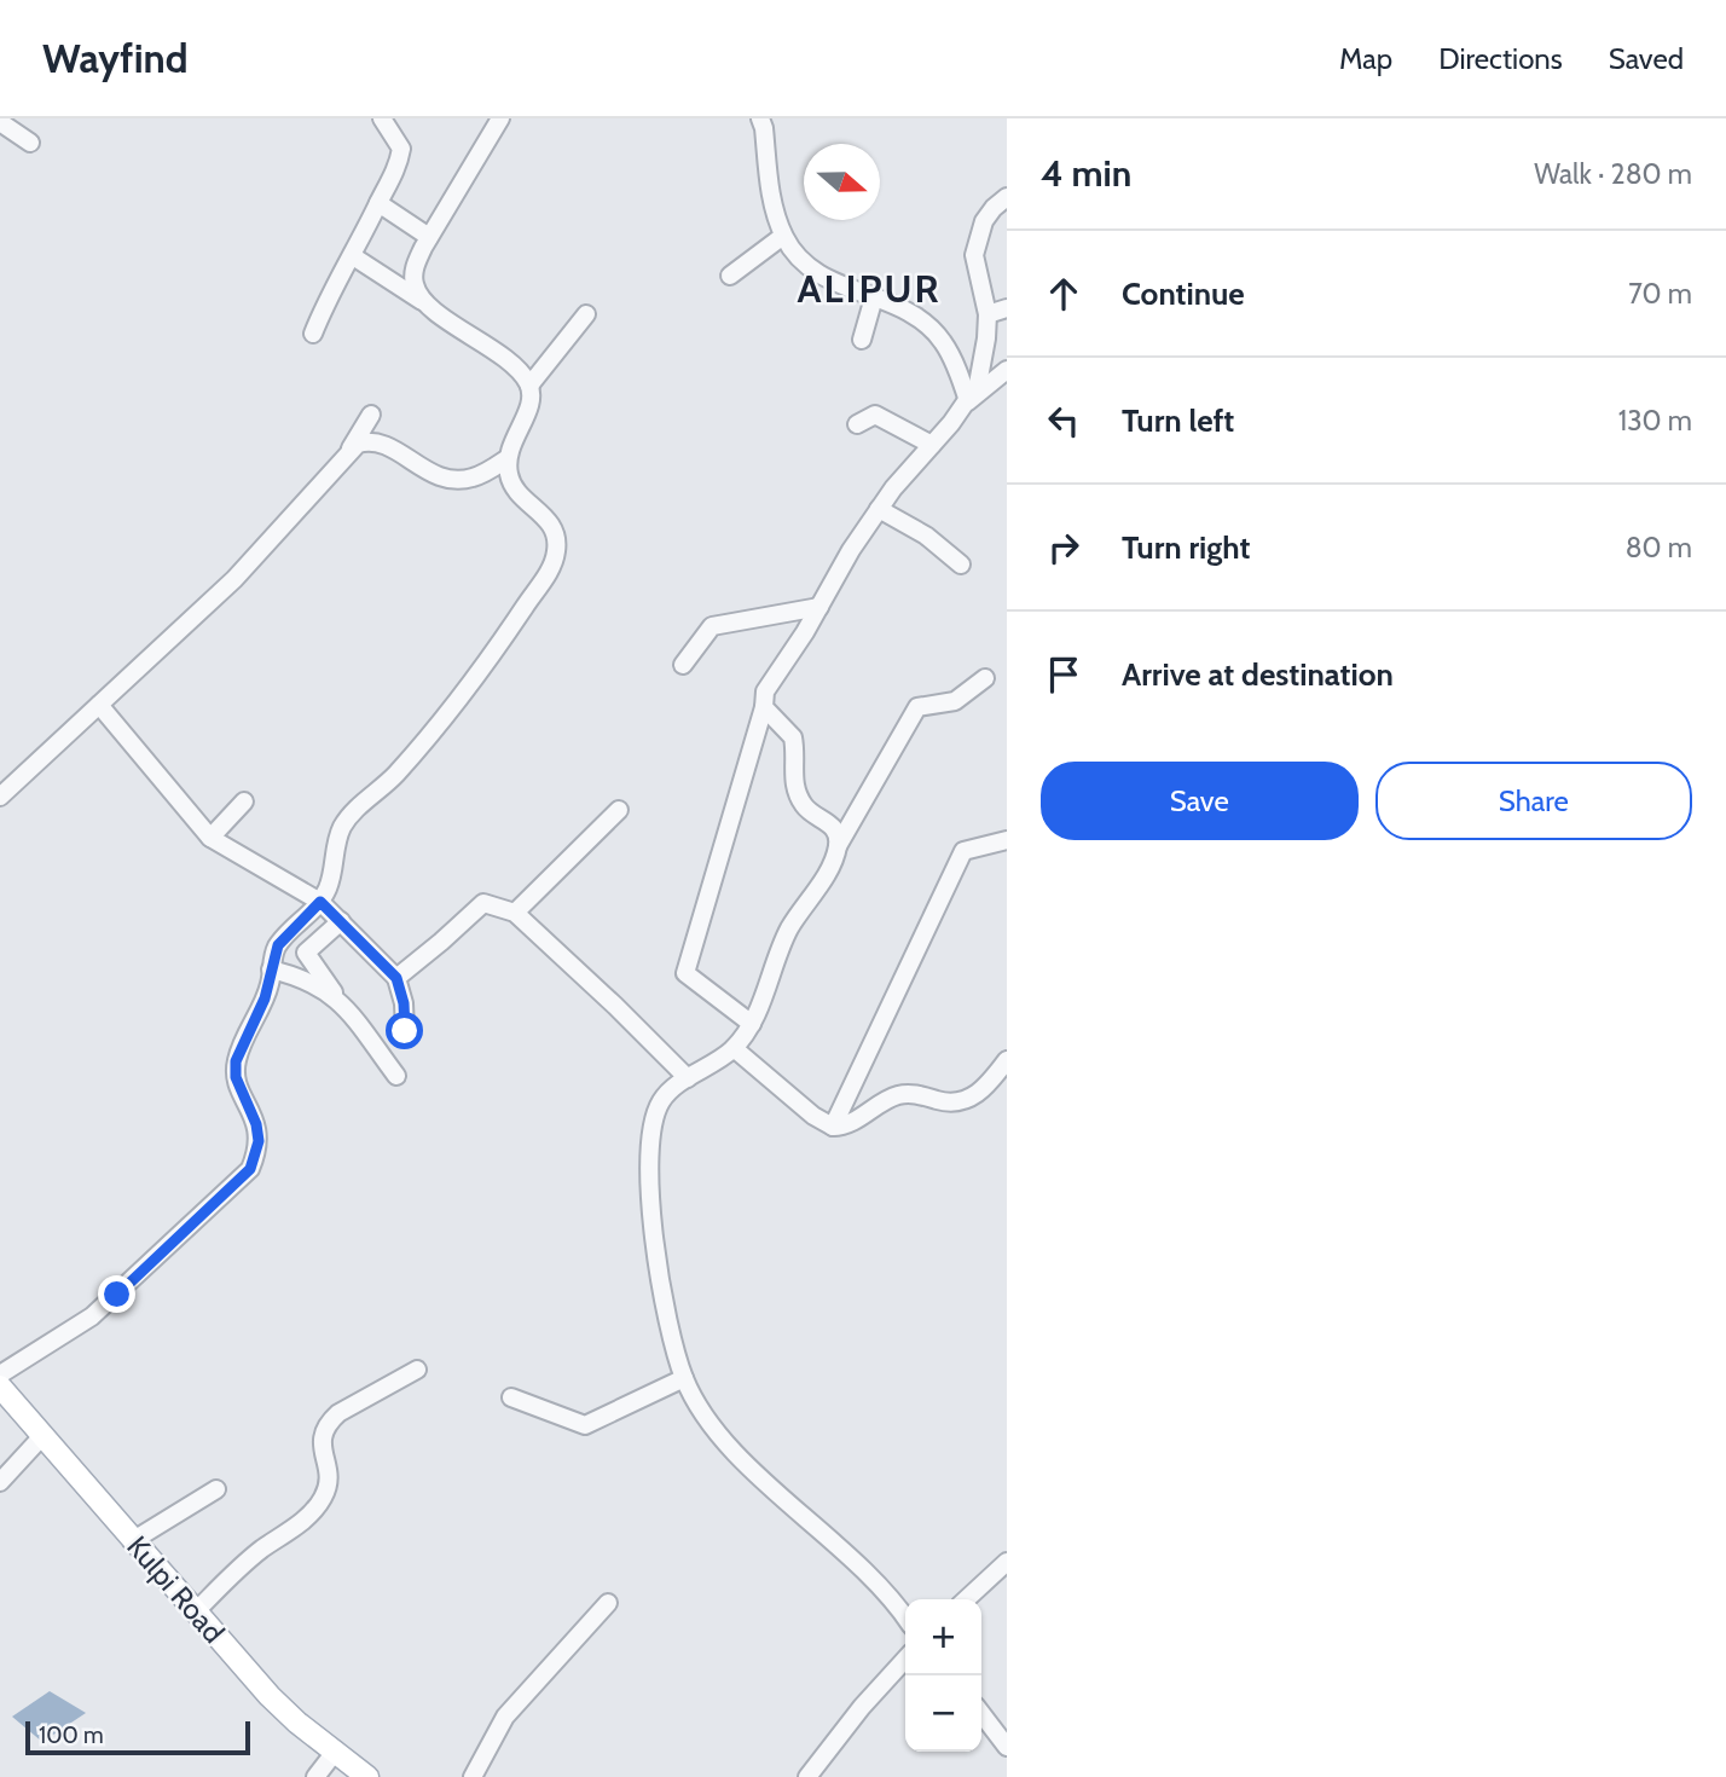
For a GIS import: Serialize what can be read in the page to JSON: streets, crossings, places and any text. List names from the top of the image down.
{
  "streets": {
    "main road": ["Kulpi Road"]
  },
  "districts": ["ALIPUR"],
  "scale_bar": "100 m",
  "north": "right",
  "page": {
    "header": "Wayfind",
    "nav": ["Map", "Directions", "Saved"],
    "heading": ["4 min", "Walk · 280 m"],
    "list": [
      ["Continue", "70 m"],
      ["Turn left", "130 m"],
      ["Turn right", "80 m"],
      "Arrive at destination"
    ],
    "buttons": ["Save", "Share"],
    "map_buttons": ["+", "−"],
    "scale": "100 m"
  }
}
